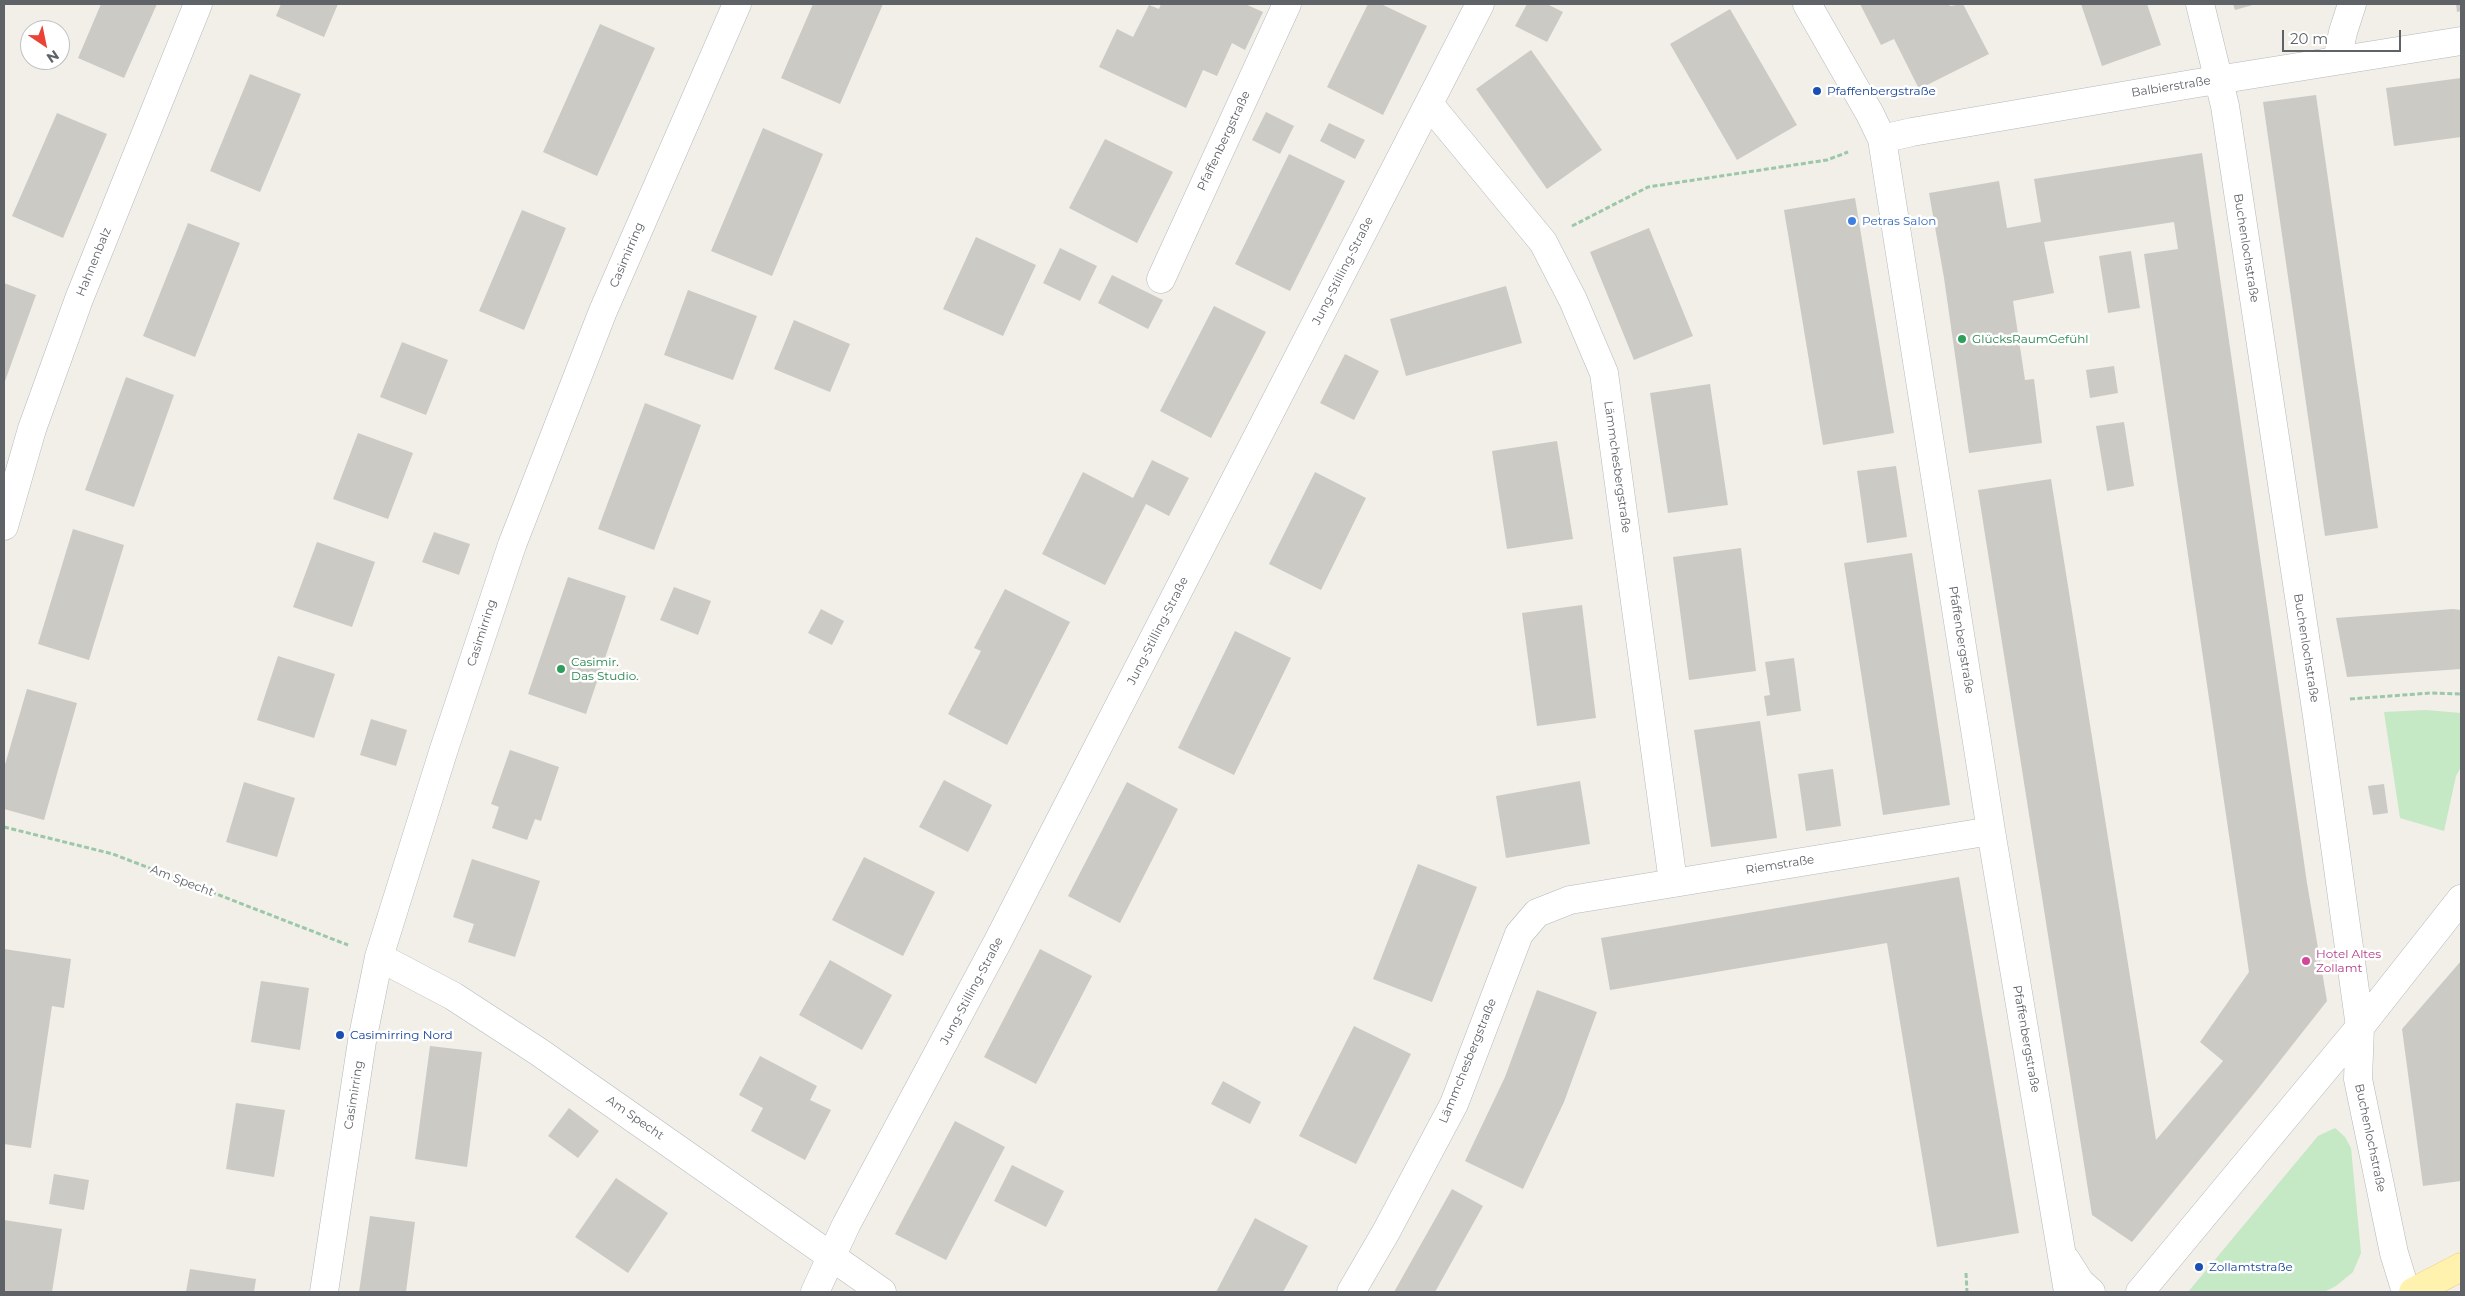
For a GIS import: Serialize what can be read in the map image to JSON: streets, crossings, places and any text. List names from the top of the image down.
{
  "streets": {
    "street": [
      "Balbierstraße",
      "Pfaffenbergstraße",
      "Buchenlochstraße",
      "Casimirring",
      "Hahnenbalz",
      "Jung-Stilling-Straße",
      "Lämmchesbergstraße",
      "Riemstraße",
      "Am Specht"
    ]
  },
  "crossings": [
    ["Balbierstraße", "Pfaffenbergstraße"],
    ["Balbierstraße", "Buchenlochstraße"],
    ["Pfaffenbergstraße", "Riemstraße"],
    ["Casimirring", "Am Specht"],
    ["Jung-Stilling-Straße", "Lämmchesbergstraße"],
    ["Jung-Stilling-Straße", "Am Specht"],
    ["Lämmchesbergstraße", "Riemstraße"]
  ],
  "places": [
    "Pfaffenbergstraße",
    "Petras Salon",
    "GlücksRaumGefühl",
    "Casimir. Das Studio.",
    "Hotel Altes Zollamt",
    "Casimirring Nord",
    "Zollamtstraße"
  ],
  "scale_bar": "20 m",
  "north": "bottom right"
}
